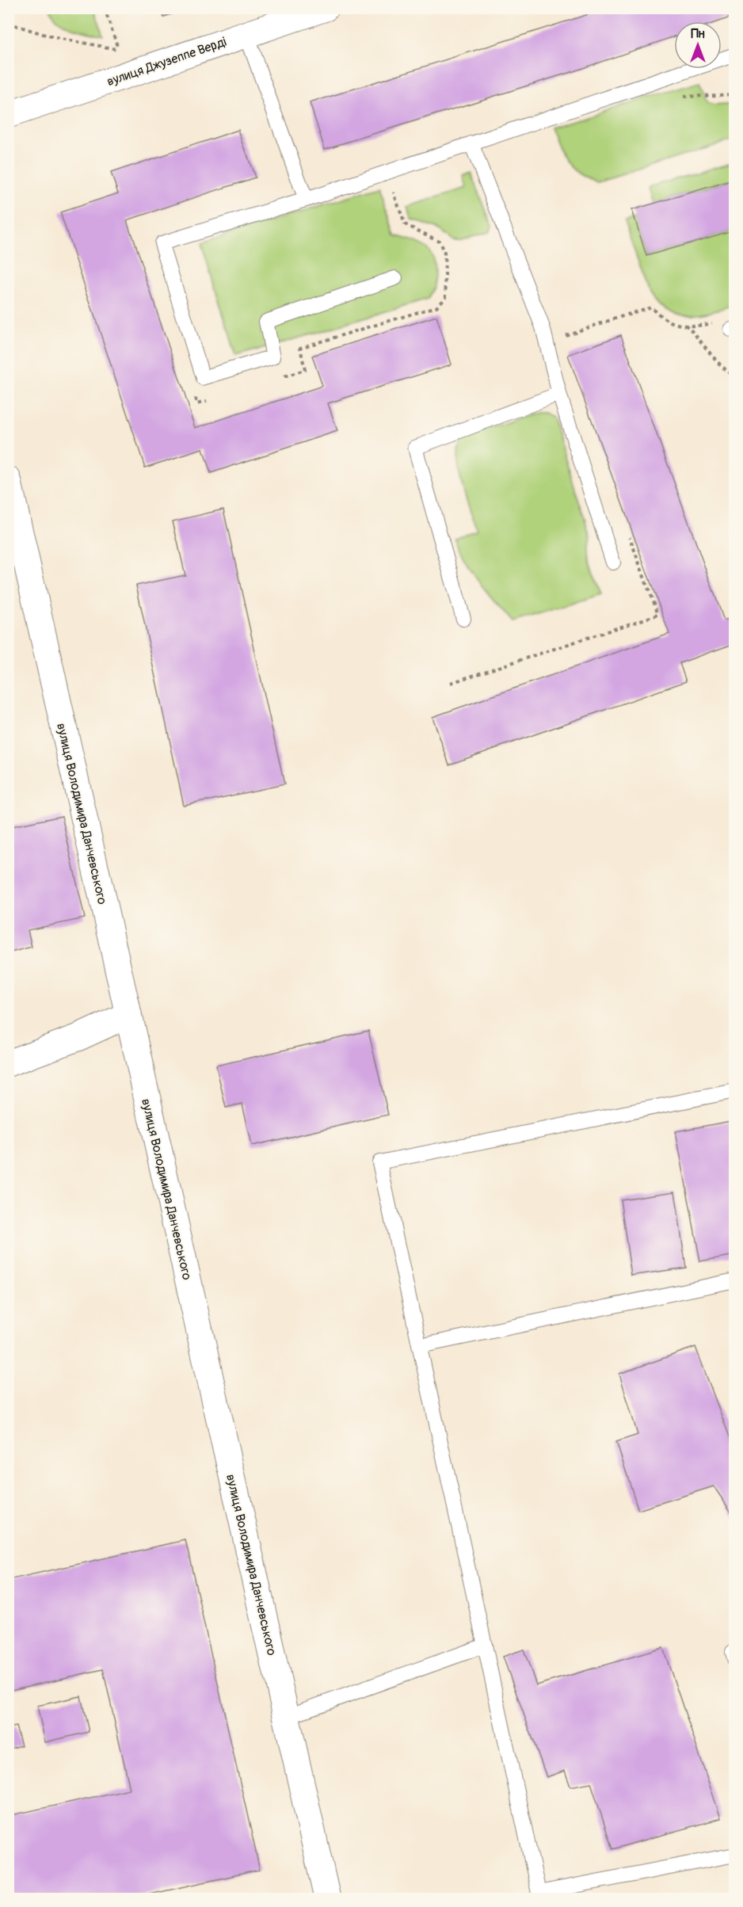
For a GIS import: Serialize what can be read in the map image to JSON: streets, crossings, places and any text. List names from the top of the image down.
{
  "streets": {
    "street": ["вулиця Джузеппе Верді", "вулиця Володимира Данчевського"]
  },
  "north": "top"
}
